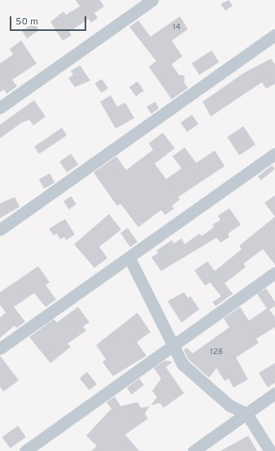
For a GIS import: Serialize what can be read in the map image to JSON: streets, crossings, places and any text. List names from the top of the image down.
{
  "house_numbers": ["14", "128"],
  "scale_bar": "50 m"
}
